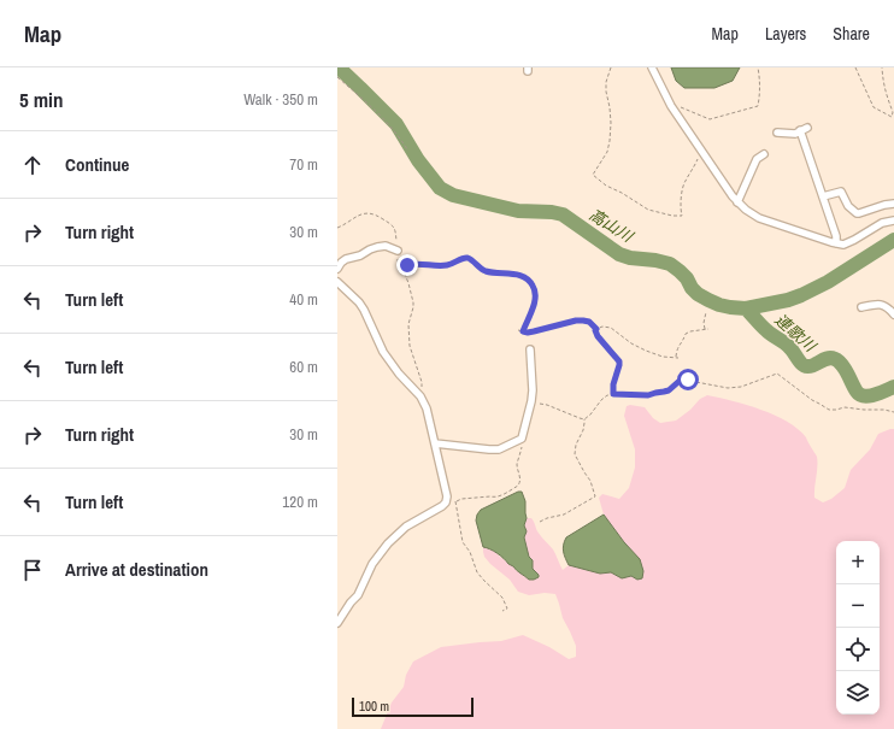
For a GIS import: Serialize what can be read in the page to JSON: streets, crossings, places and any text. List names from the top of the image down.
{
  "water": ["高山川", "連歌川"],
  "scale_bar": "100 m",
  "page": {
    "header": "Map",
    "nav": ["Map", "Layers", "Share"],
    "heading": ["5 min", "Walk · 350 m"],
    "list": [
      ["Continue", "70 m"],
      ["Turn right", "30 m"],
      ["Turn left", "40 m"],
      ["Turn left", "60 m"],
      ["Turn right", "30 m"],
      ["Turn left", "120 m"],
      "Arrive at destination"
    ],
    "map_buttons": ["+", "−"],
    "scale": "100 m"
  }
}
